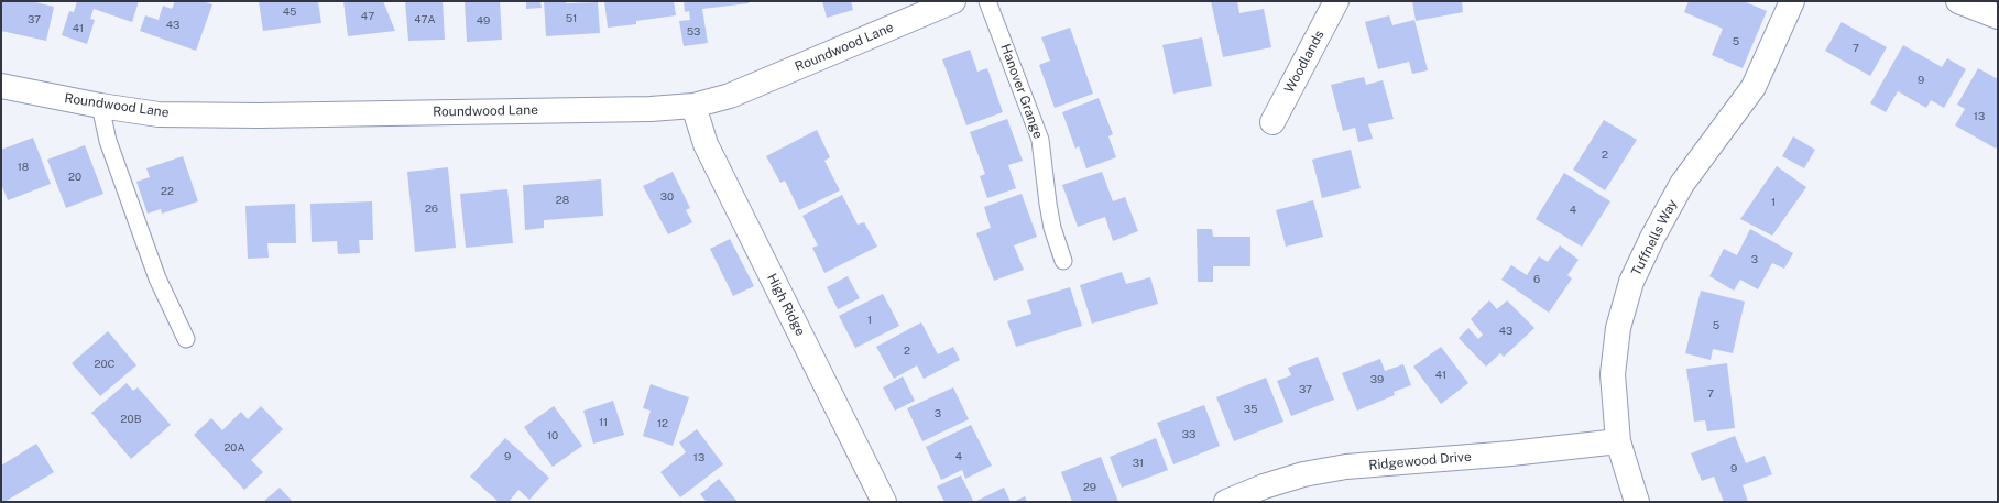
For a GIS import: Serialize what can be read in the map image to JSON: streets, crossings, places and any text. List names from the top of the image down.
{
  "streets": {
    "street": [
      "Roundwood Lane",
      "Woodlands",
      "Tuffnells Way",
      "High Ridge",
      "Ridgewood Drive"
    ],
    "lane": ["Hanover Grange"]
  },
  "crossings": [
    ["Roundwood Lane", "High Ridge"],
    ["Tuffnells Way", "Ridgewood Drive"]
  ],
  "house_numbers": [
    "45",
    "47",
    "51",
    "37",
    "47A",
    "49",
    "43",
    "41",
    "53",
    "5",
    "7",
    "9",
    "13",
    "2",
    "18",
    "20",
    "22",
    "30",
    "28",
    "1",
    "26",
    "4",
    "3",
    "6",
    "1",
    "5",
    "43",
    "2",
    "20C",
    "41",
    "39",
    "37",
    "7",
    "35",
    "3",
    "20B",
    "11",
    "12",
    "33",
    "10",
    "20A",
    "9",
    "4",
    "13",
    "31",
    "9",
    "29"
  ]
}
